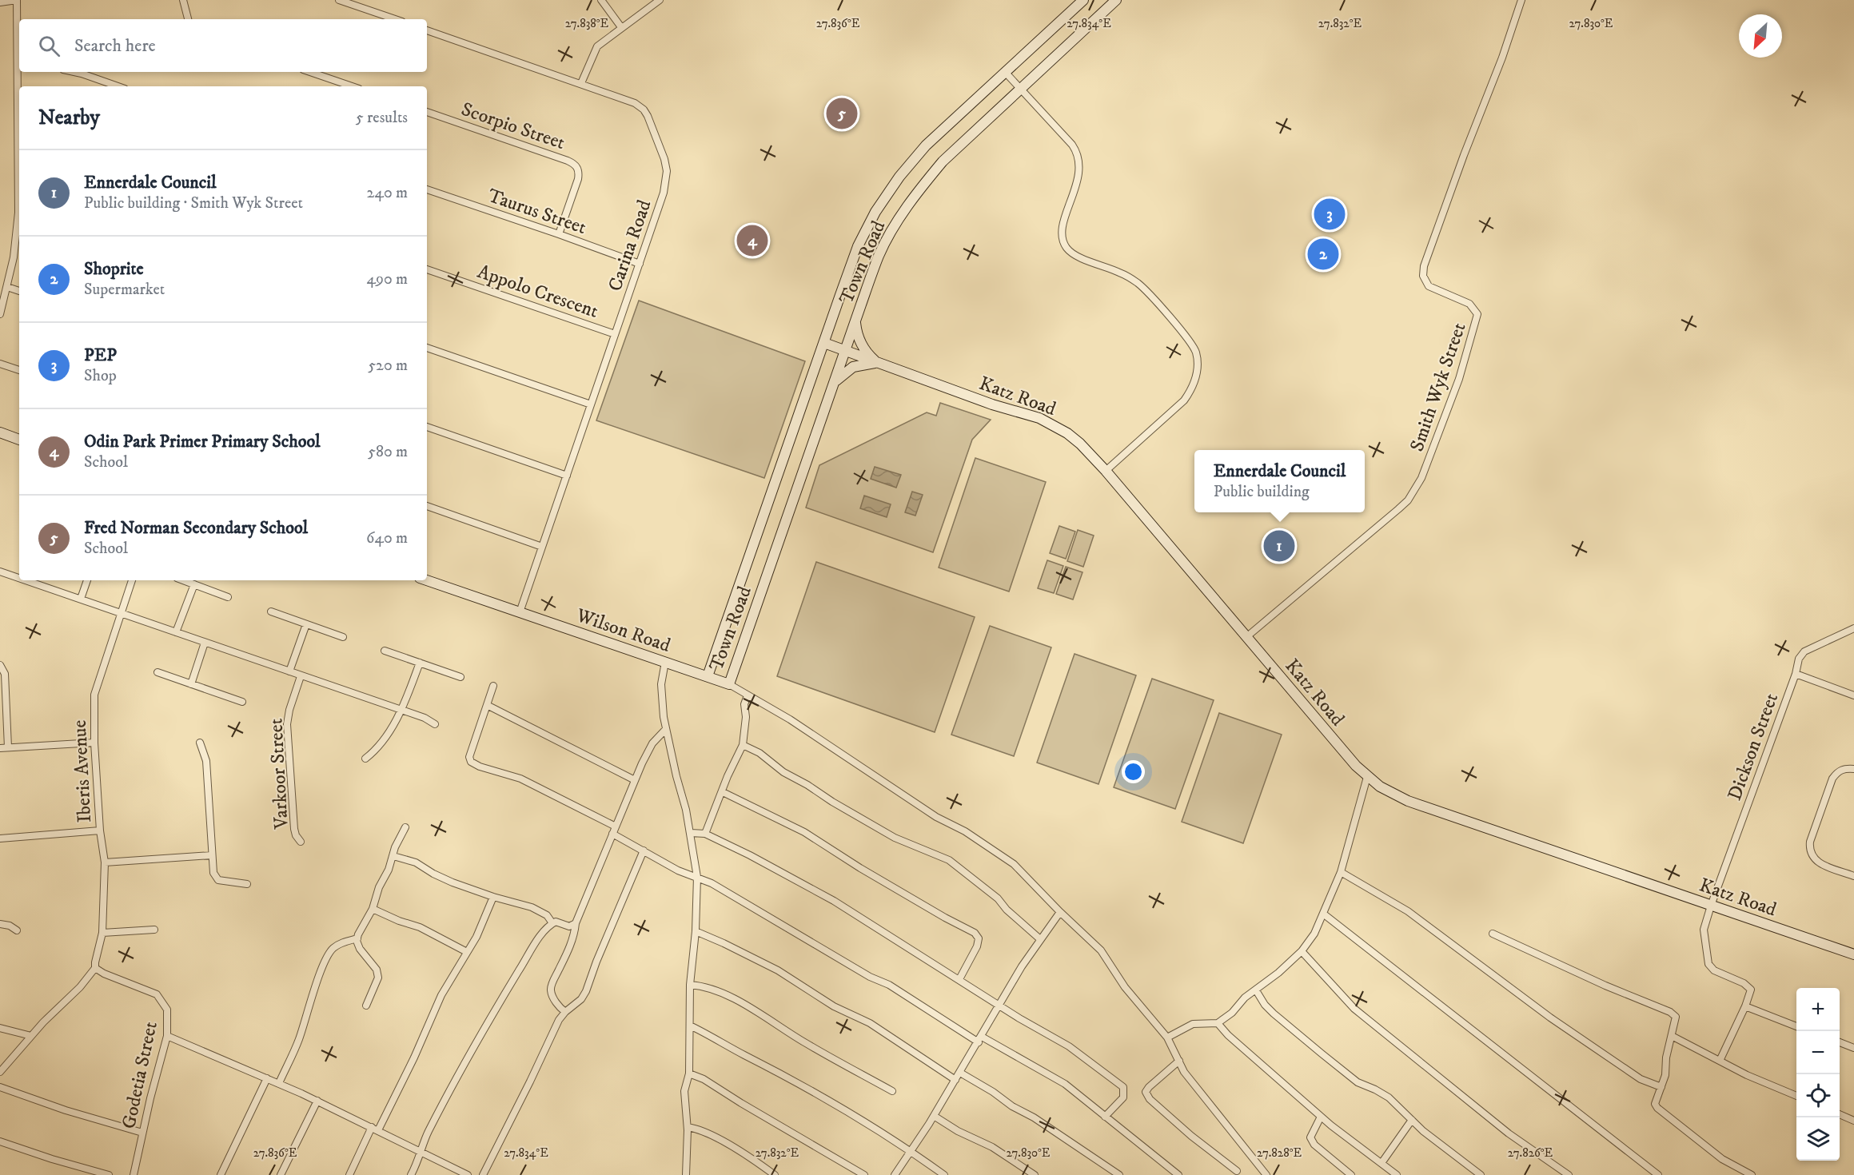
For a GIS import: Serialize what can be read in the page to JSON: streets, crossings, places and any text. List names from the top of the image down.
{
  "streets": {
    "street": [
      "Scorpio Street",
      "Taurus Street",
      "Carina Road",
      "Town Road",
      "Appolo Crescent",
      "Smith Wyk Street",
      "Katz Road",
      "Wilson Road",
      "Dickson Street",
      "Iberis Avenue",
      "Varkoor Street",
      "Godetia Street"
    ]
  },
  "crossings": [
    ["Scorpio Street", "Taurus Street"],
    ["Taurus Street", "Carina Road"],
    ["Carina Road", "Appolo Crescent"],
    ["Carina Road", "Wilson Road"],
    ["Town Road", "Katz Road"],
    ["Town Road", "Wilson Road"],
    ["Smith Wyk Street", "Katz Road"],
    ["Katz Road", "Dickson Street"],
    ["Iberis Avenue", "Godetia Street"]
  ],
  "north": "bottom left",
  "page": {
    "search": "Search here",
    "heading": ["Nearby", "5 results"],
    "pins": [
      "5",
      "3",
      "4",
      "2",
      "1"
    ],
    "list": [
      {
        "mark": "1",
        "name": "Ennerdale Council",
        "note": "Public building · Smith Wyk Street",
        "value": "240 m"
      },
      {
        "mark": "2",
        "name": "Shoprite",
        "note": "Supermarket",
        "value": "490 m"
      },
      {
        "mark": "3",
        "name": "PEP",
        "note": "Shop",
        "value": "520 m"
      },
      {
        "mark": "4",
        "name": "Odin Park Primer Primary School",
        "note": "School",
        "value": "580 m"
      },
      {
        "mark": "5",
        "name": "Fred Norman Secondary School",
        "note": "School",
        "value": "640 m"
      }
    ],
    "popup": ["Ennerdale Council", "Public building"],
    "map_buttons": ["+", "−"]
  },
  "coordinates": [
    "27.832°E",
    "27.830°E",
    "27.838°E",
    "27.836°E",
    "27.834°E",
    "27.828°E",
    "27.826°E"
  ]
}
